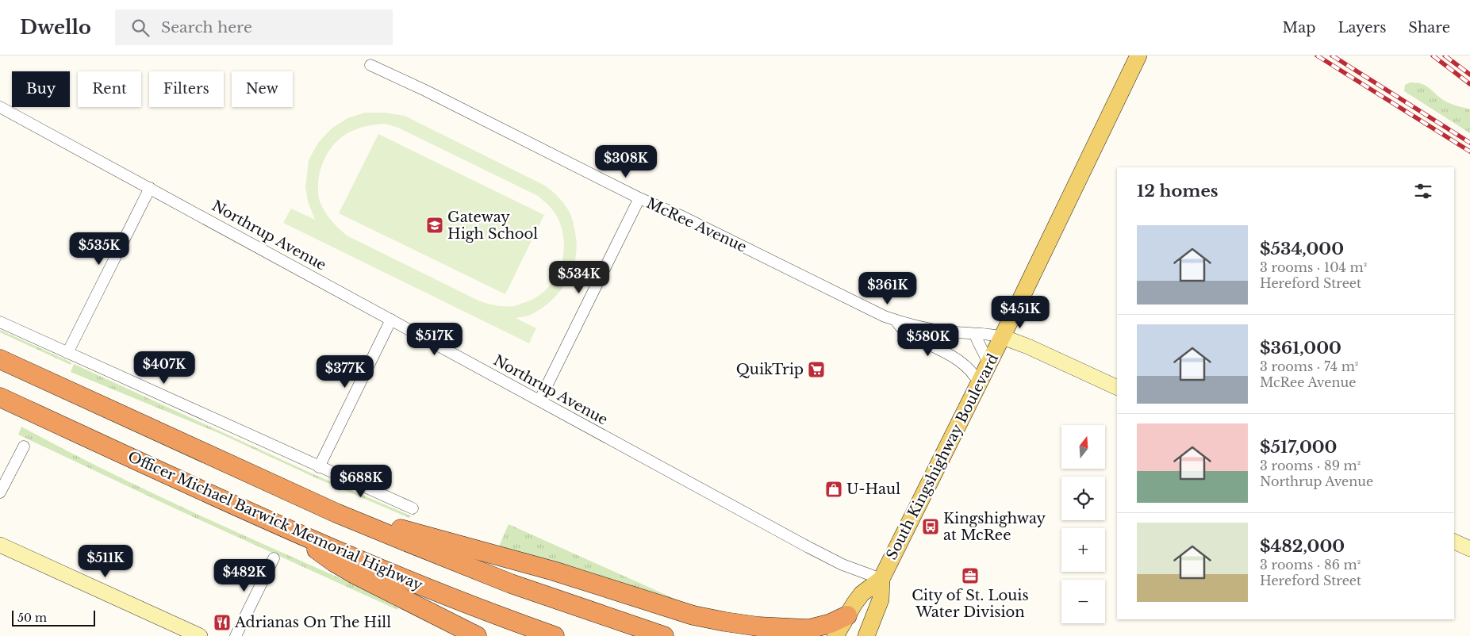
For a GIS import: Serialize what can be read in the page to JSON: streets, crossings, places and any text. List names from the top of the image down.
{
  "streets": {
    "highway": ["Officer Michael Barwick Memorial Highway"],
    "main road": ["South Kingshighway Boulevard"],
    "street": ["McRee Avenue", "Northrup Avenue"]
  },
  "crossings": [
    ["McRee Avenue", "South Kingshighway Boulevard"],
    ["Northrup Avenue", "South Kingshighway Boulevard"]
  ],
  "places": {
    "school or university": ["Gateway High School"],
    "supermarket": ["QuikTrip"],
    "shop": ["U-Haul"],
    "bus stop": ["Kingshighway at McRee"],
    "office": ["City of St. Louis Water Division"],
    "restaurant": ["Adrianas On The Hill"]
  },
  "scale_bar": "50 m",
  "north": "top",
  "page": {
    "header": "Dwello",
    "search": "Search here",
    "nav": ["Map", "Layers", "Share"],
    "chip": [
      "Buy",
      "Rent",
      "Filters",
      "New"
    ],
    "price": [
      "$308K",
      "$535K",
      "$534K",
      "$361K",
      "$451K",
      "$517K",
      "$580K",
      "$407K",
      "$377K",
      "$688K",
      "$511K",
      "$482K"
    ],
    "heading": "12 homes",
    "list": [
      {
        "name": "$534,000",
        "note": "3 rooms · 104 m² · Hereford Street"
      },
      {
        "name": "$361,000",
        "note": "3 rooms · 74 m² · McRee Avenue"
      },
      {
        "name": "$517,000",
        "note": "3 rooms · 89 m² · Northrup Avenue"
      },
      {
        "name": "$482,000",
        "note": "3 rooms · 86 m² · Hereford Street"
      }
    ],
    "map_buttons": ["+", "−"],
    "scale": "50 m"
  }
}
